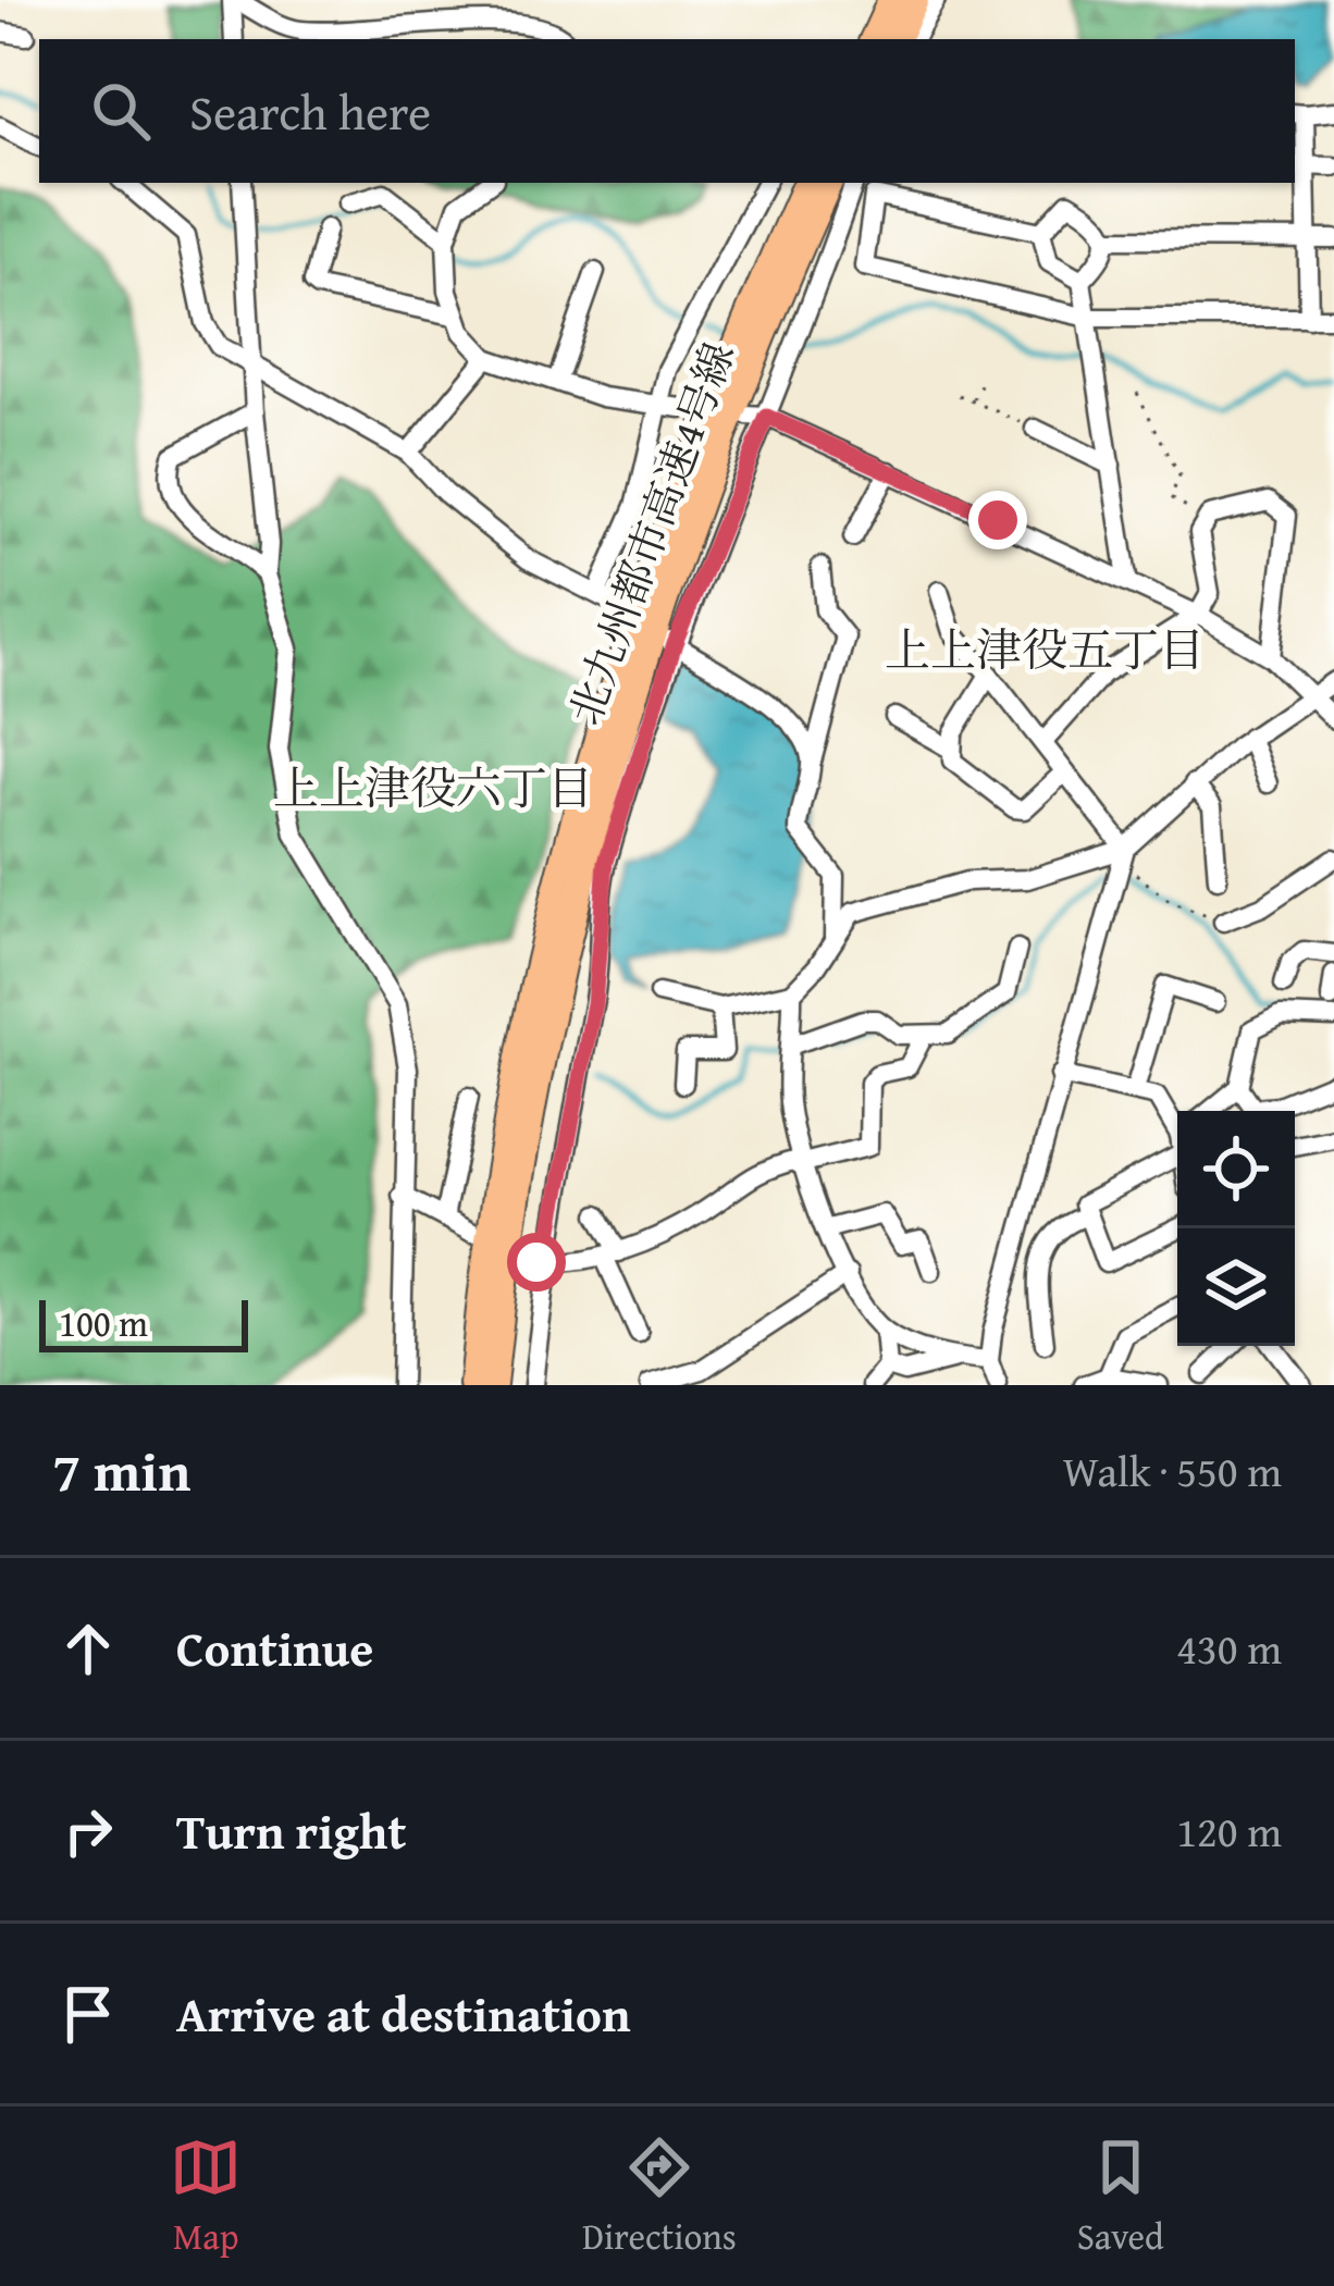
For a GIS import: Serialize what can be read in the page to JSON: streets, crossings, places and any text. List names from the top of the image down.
{
  "streets": {
    "highway": ["北九州都市高速4号線"]
  },
  "districts": ["上上津役五丁目", "上上津役六丁目"],
  "scale_bar": "100 m",
  "page": {
    "search": "Search here",
    "scale": "100 m",
    "heading": ["7 min", "Walk · 550 m"],
    "list": [
      ["Continue", "430 m"],
      ["Turn right", "120 m"],
      "Arrive at destination"
    ],
    "nav": ["Map", "Directions", "Saved"]
  }
}
